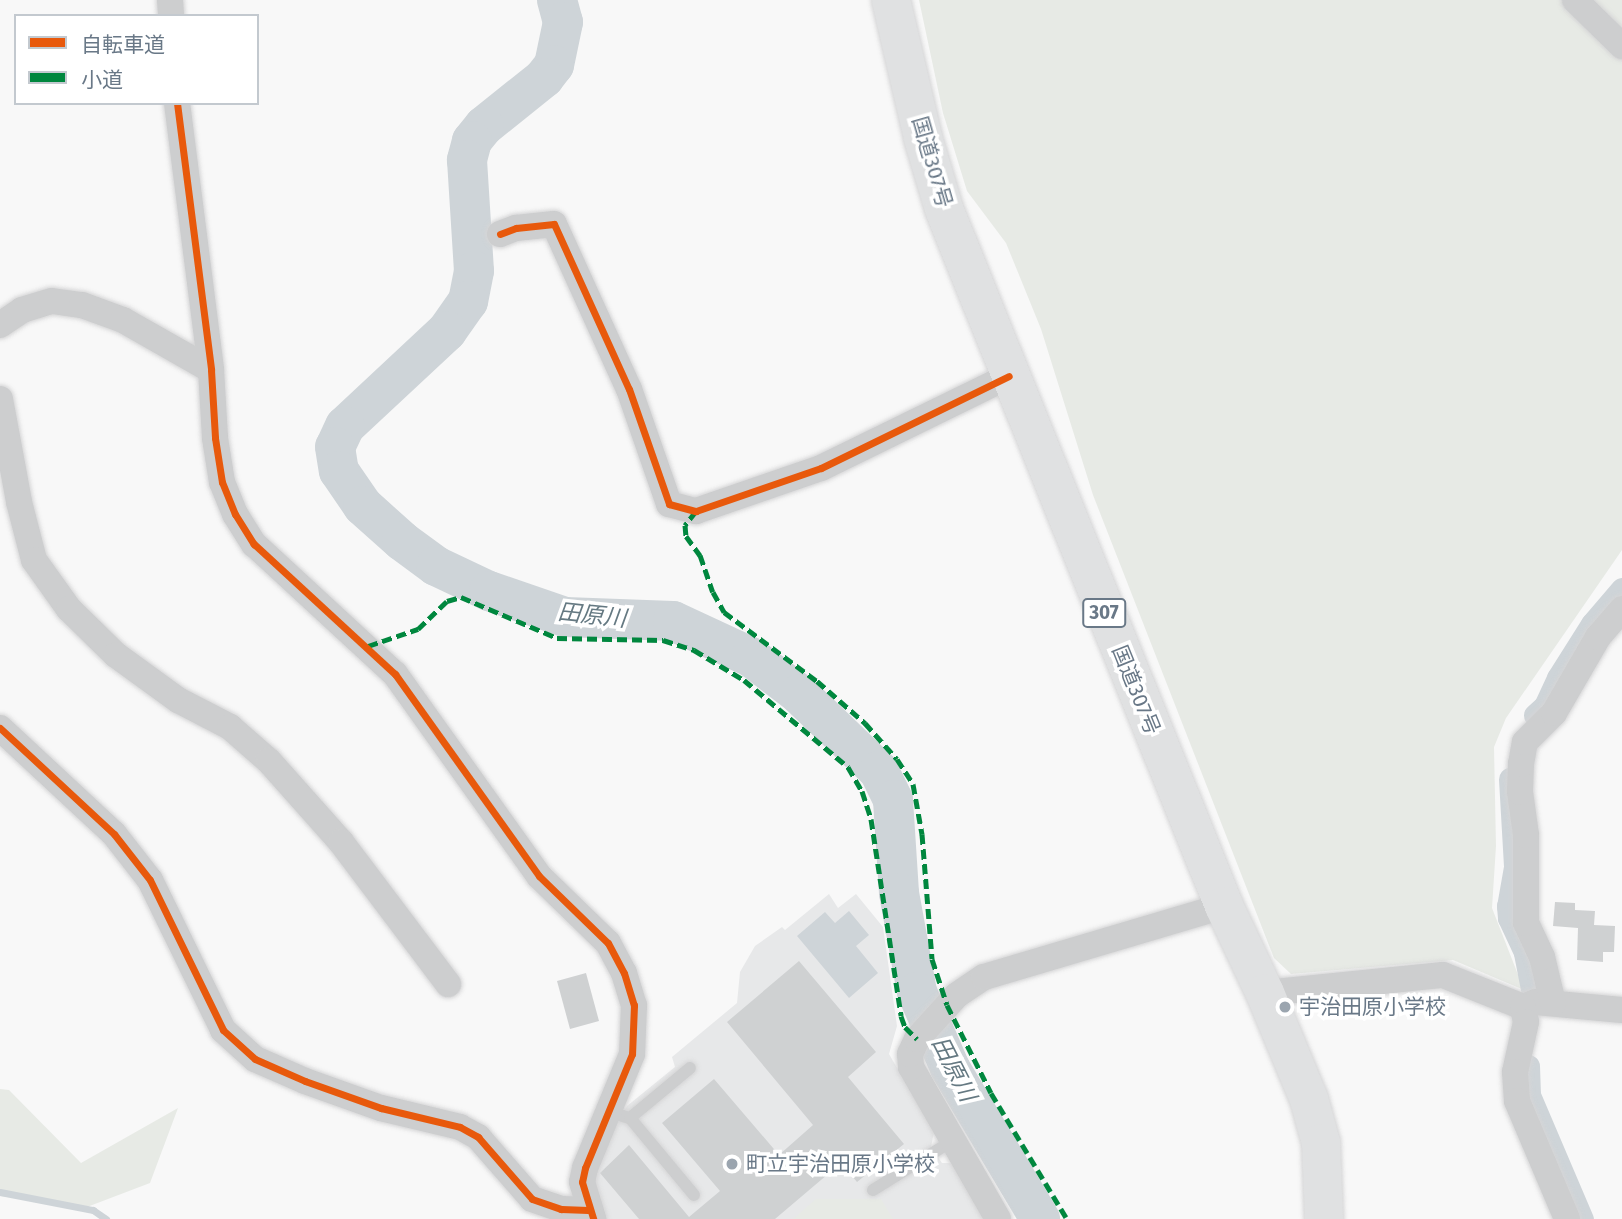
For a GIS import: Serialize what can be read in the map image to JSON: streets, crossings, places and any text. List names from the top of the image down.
{
  "streets": {
    "highway": ["国道307号", "307"]
  },
  "water": ["田原川"],
  "places": ["宇治田原小学校", "町立宇治田原小学校"],
  "legend": ["自転車道", "小道"]
}
